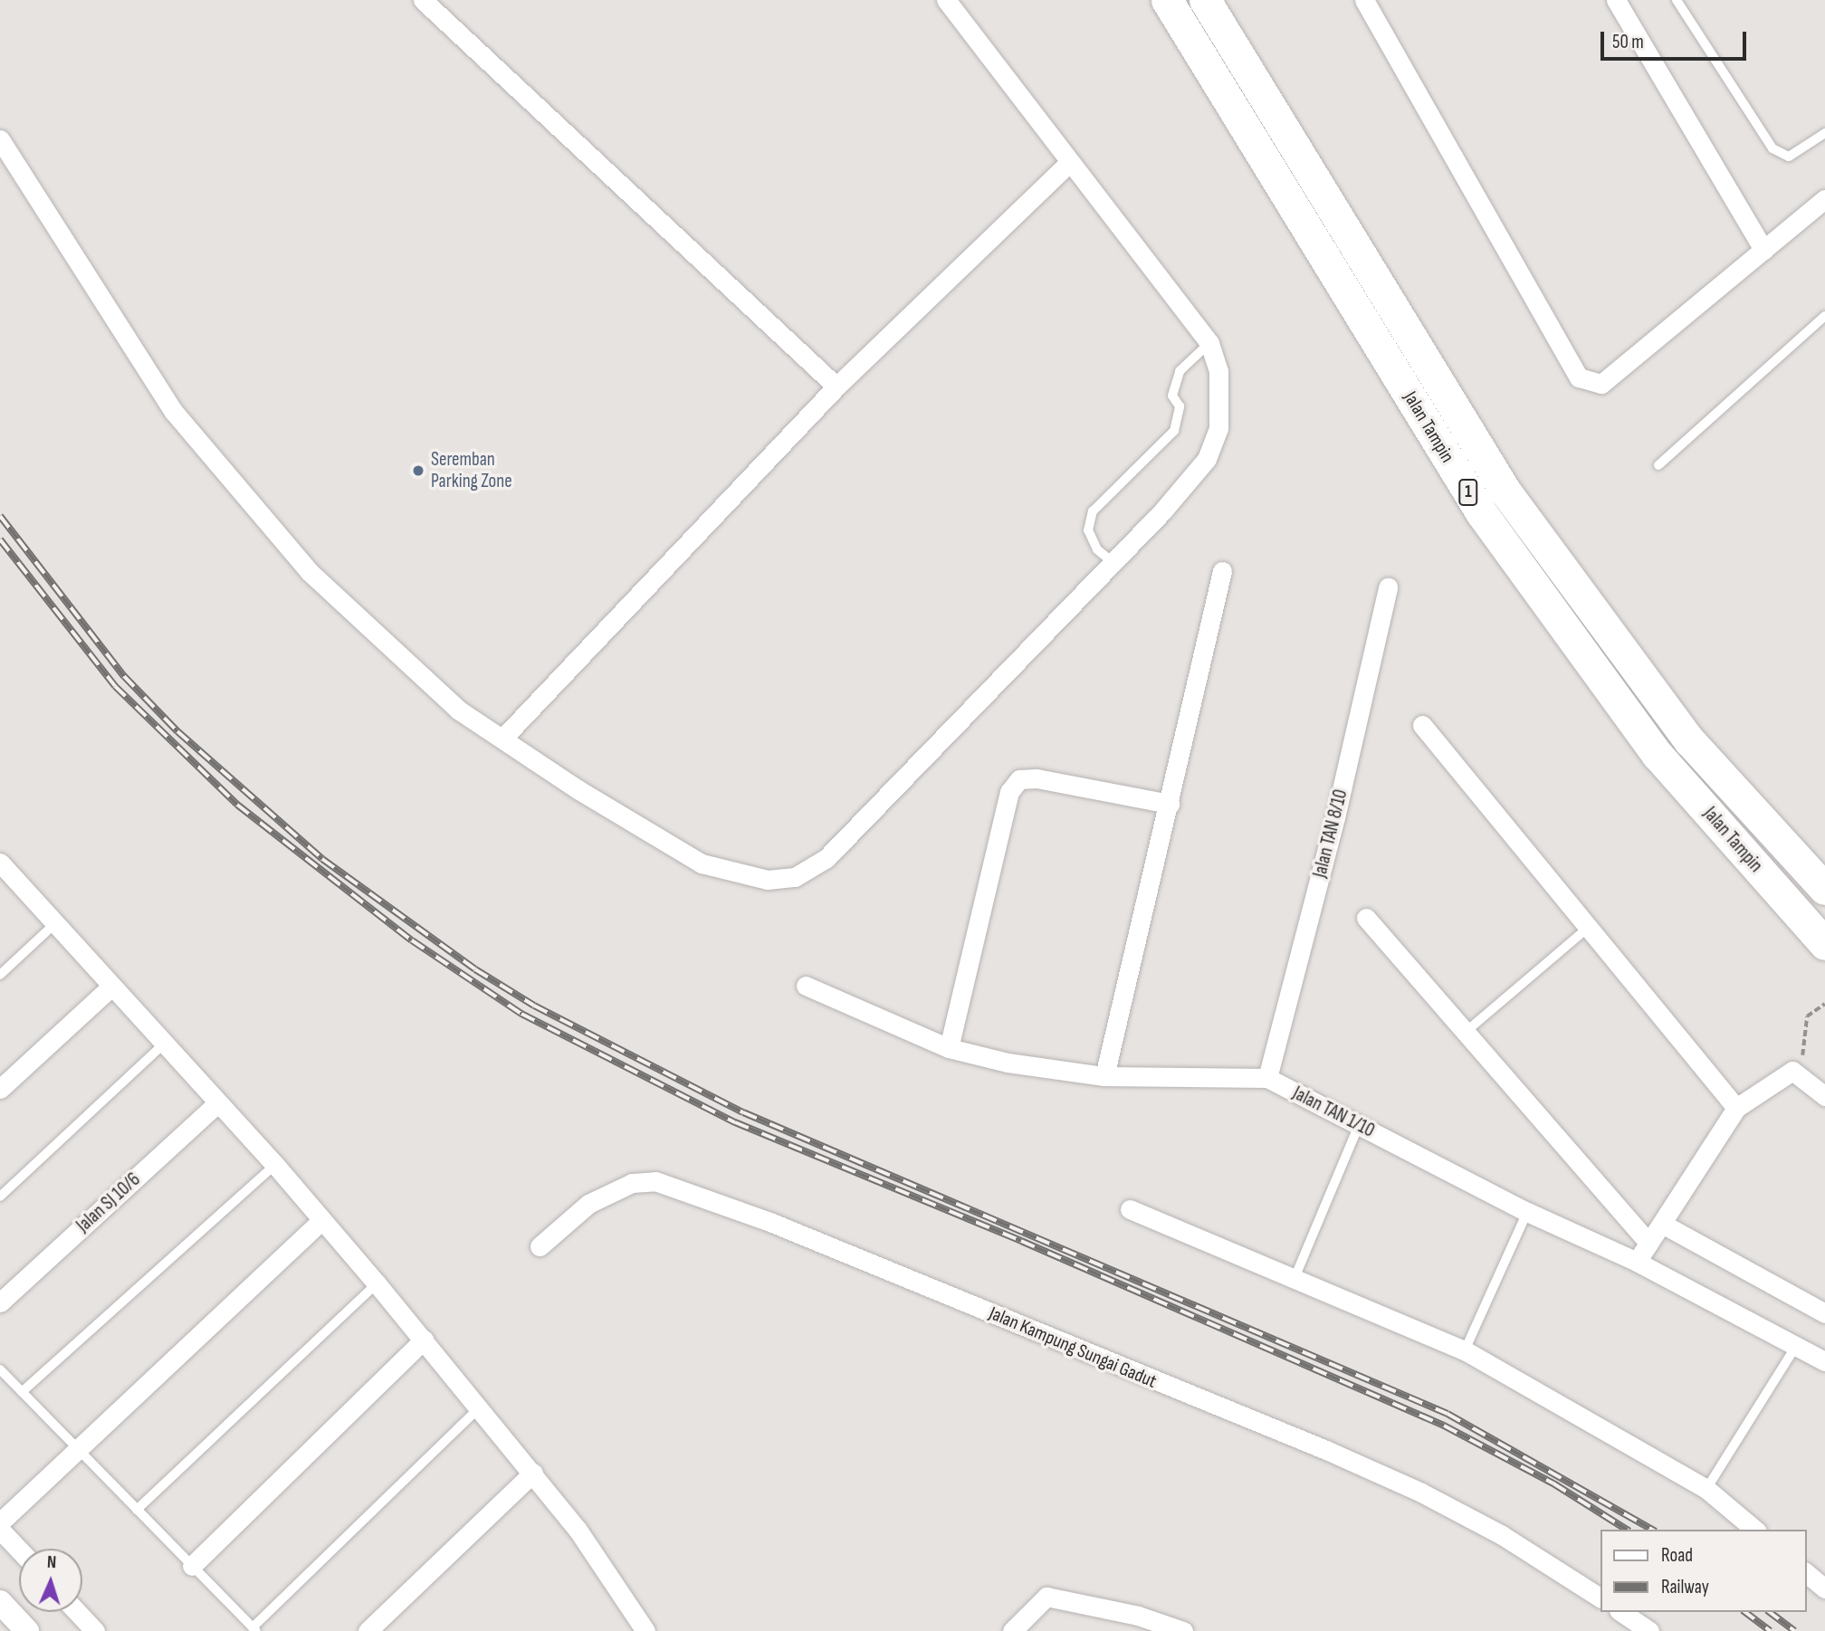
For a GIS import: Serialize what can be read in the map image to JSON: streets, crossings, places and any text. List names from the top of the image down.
{
  "streets": {
    "highway": ["Jalan Tampin", "1"],
    "street": [
      "Jalan TAN 8/10",
      "Jalan TAN 1/10",
      "Jalan SJ 10/6",
      "Jalan Kampung Sungai Gadut"
    ]
  },
  "crossings": [
    ["Jalan TAN 8/10", "Jalan TAN 1/10"]
  ],
  "places": ["Seremban Parking Zone"],
  "legend": ["Road", "Railway"],
  "scale_bar": "50 m",
  "north": "top"
}
